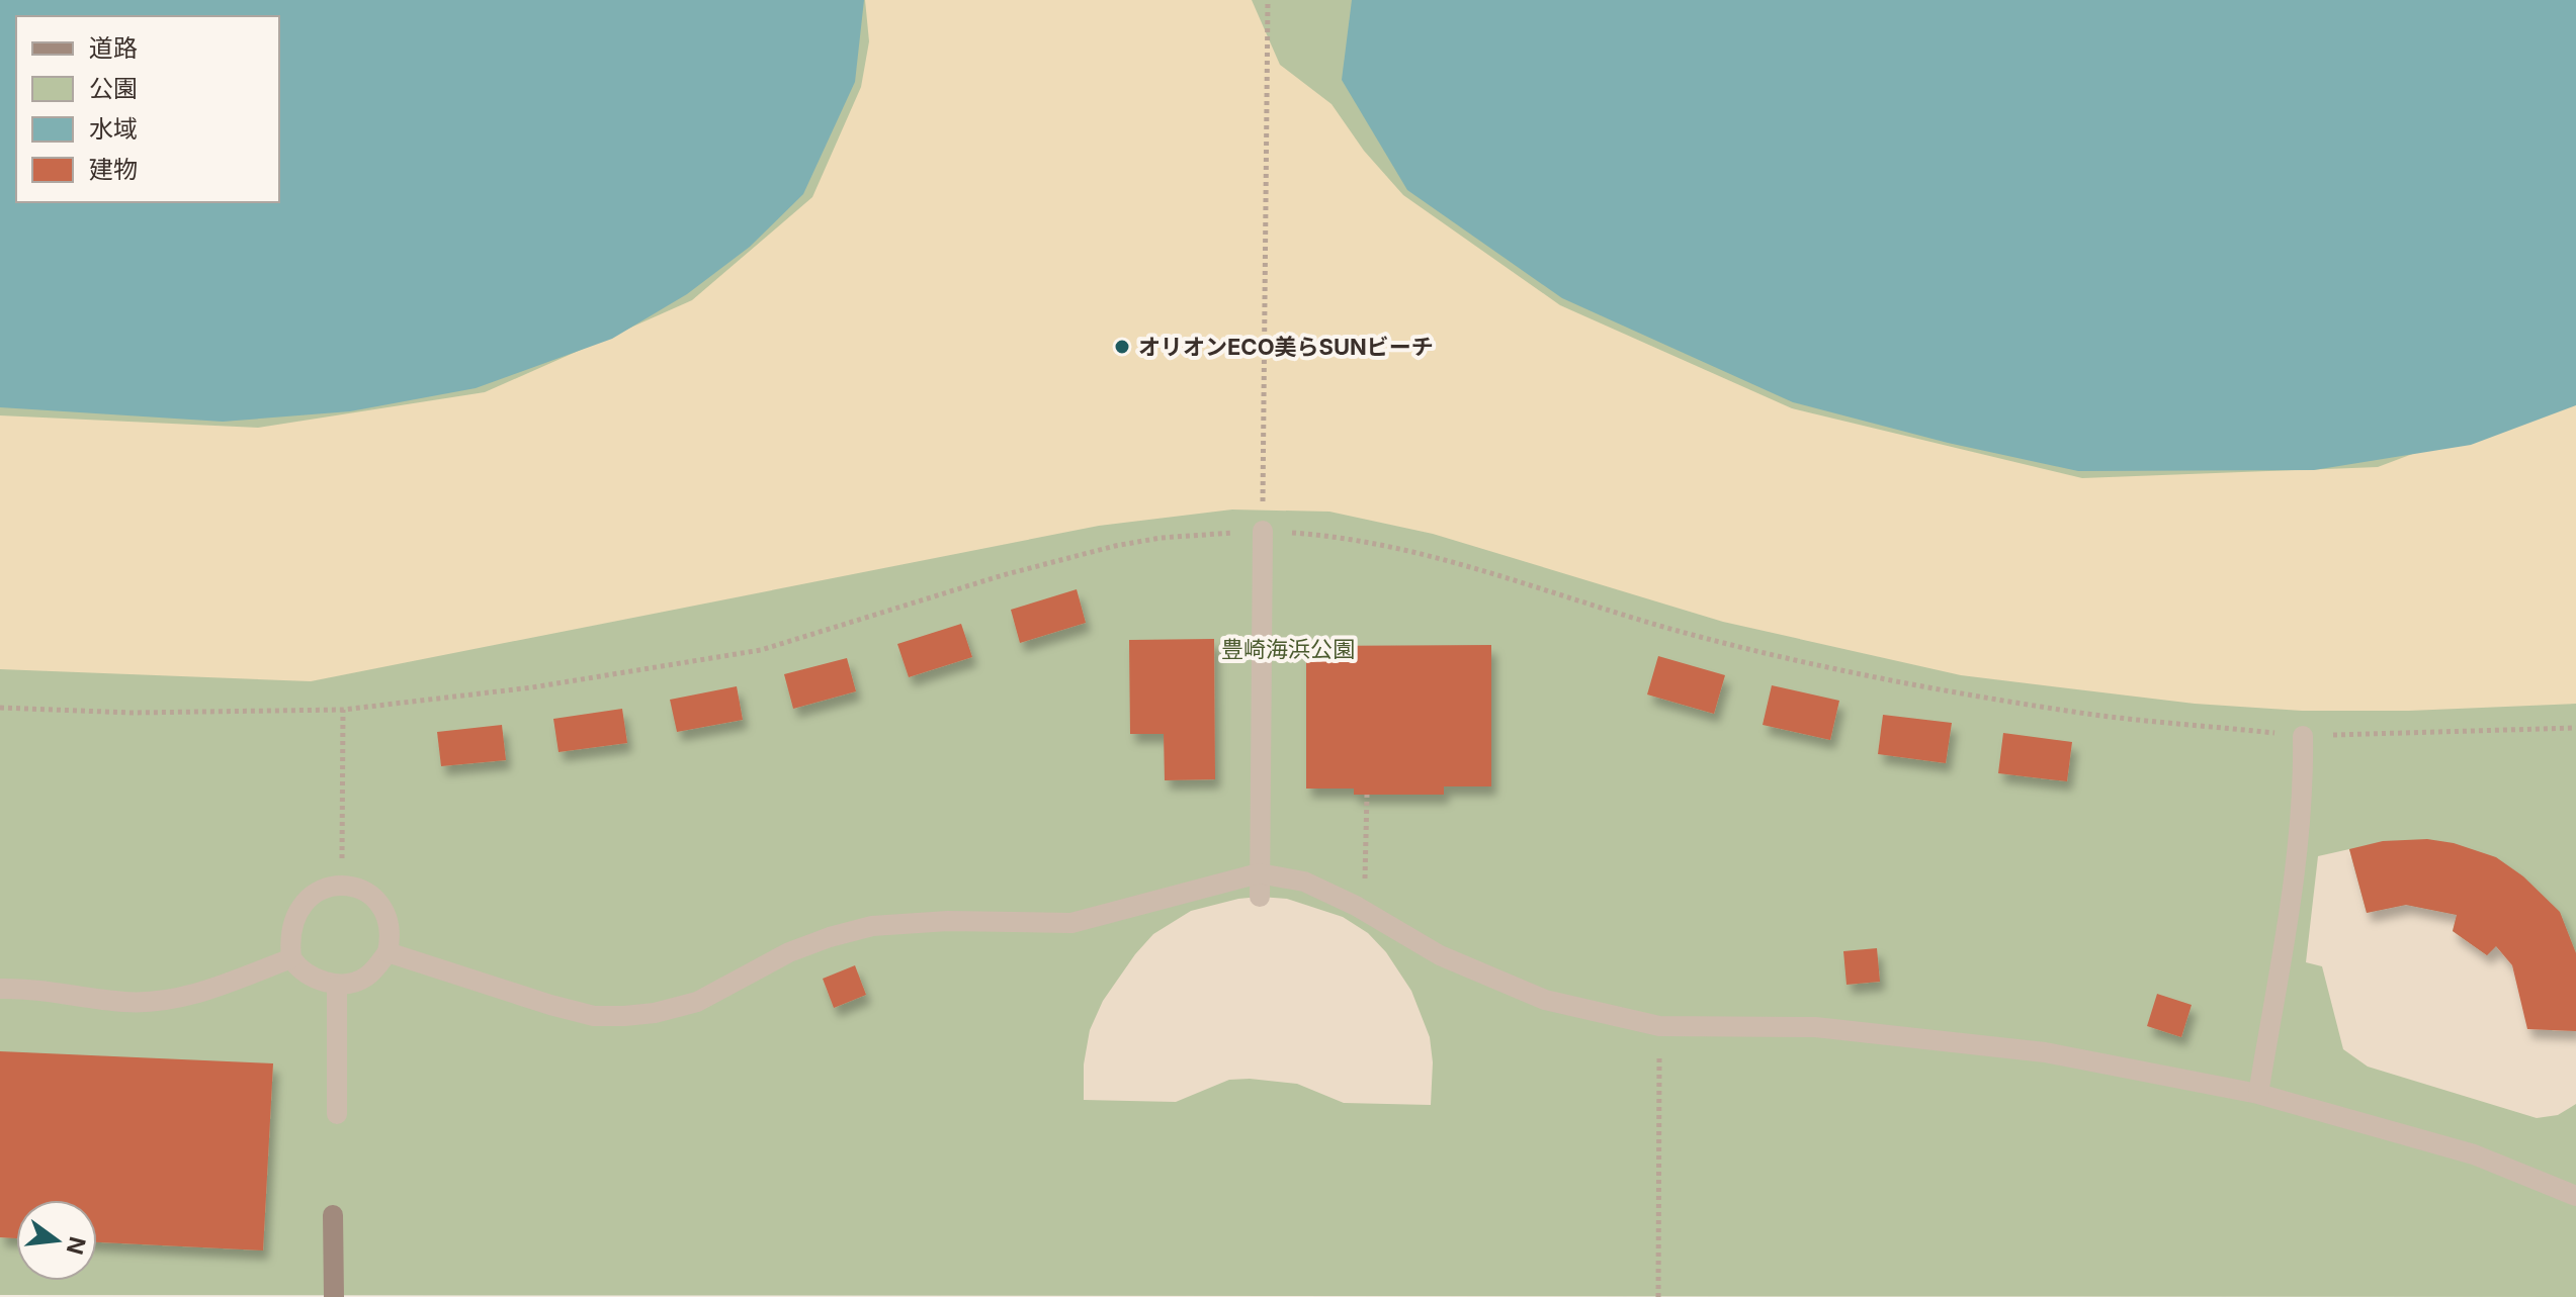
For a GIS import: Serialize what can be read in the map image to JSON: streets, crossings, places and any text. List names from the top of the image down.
{
  "parks": ["豊崎海浜公園"],
  "places": ["オリオンECO美らSUNビーチ"],
  "legend": [
    "道路",
    "公園",
    "水域",
    "建物"
  ],
  "north": "right"
}
